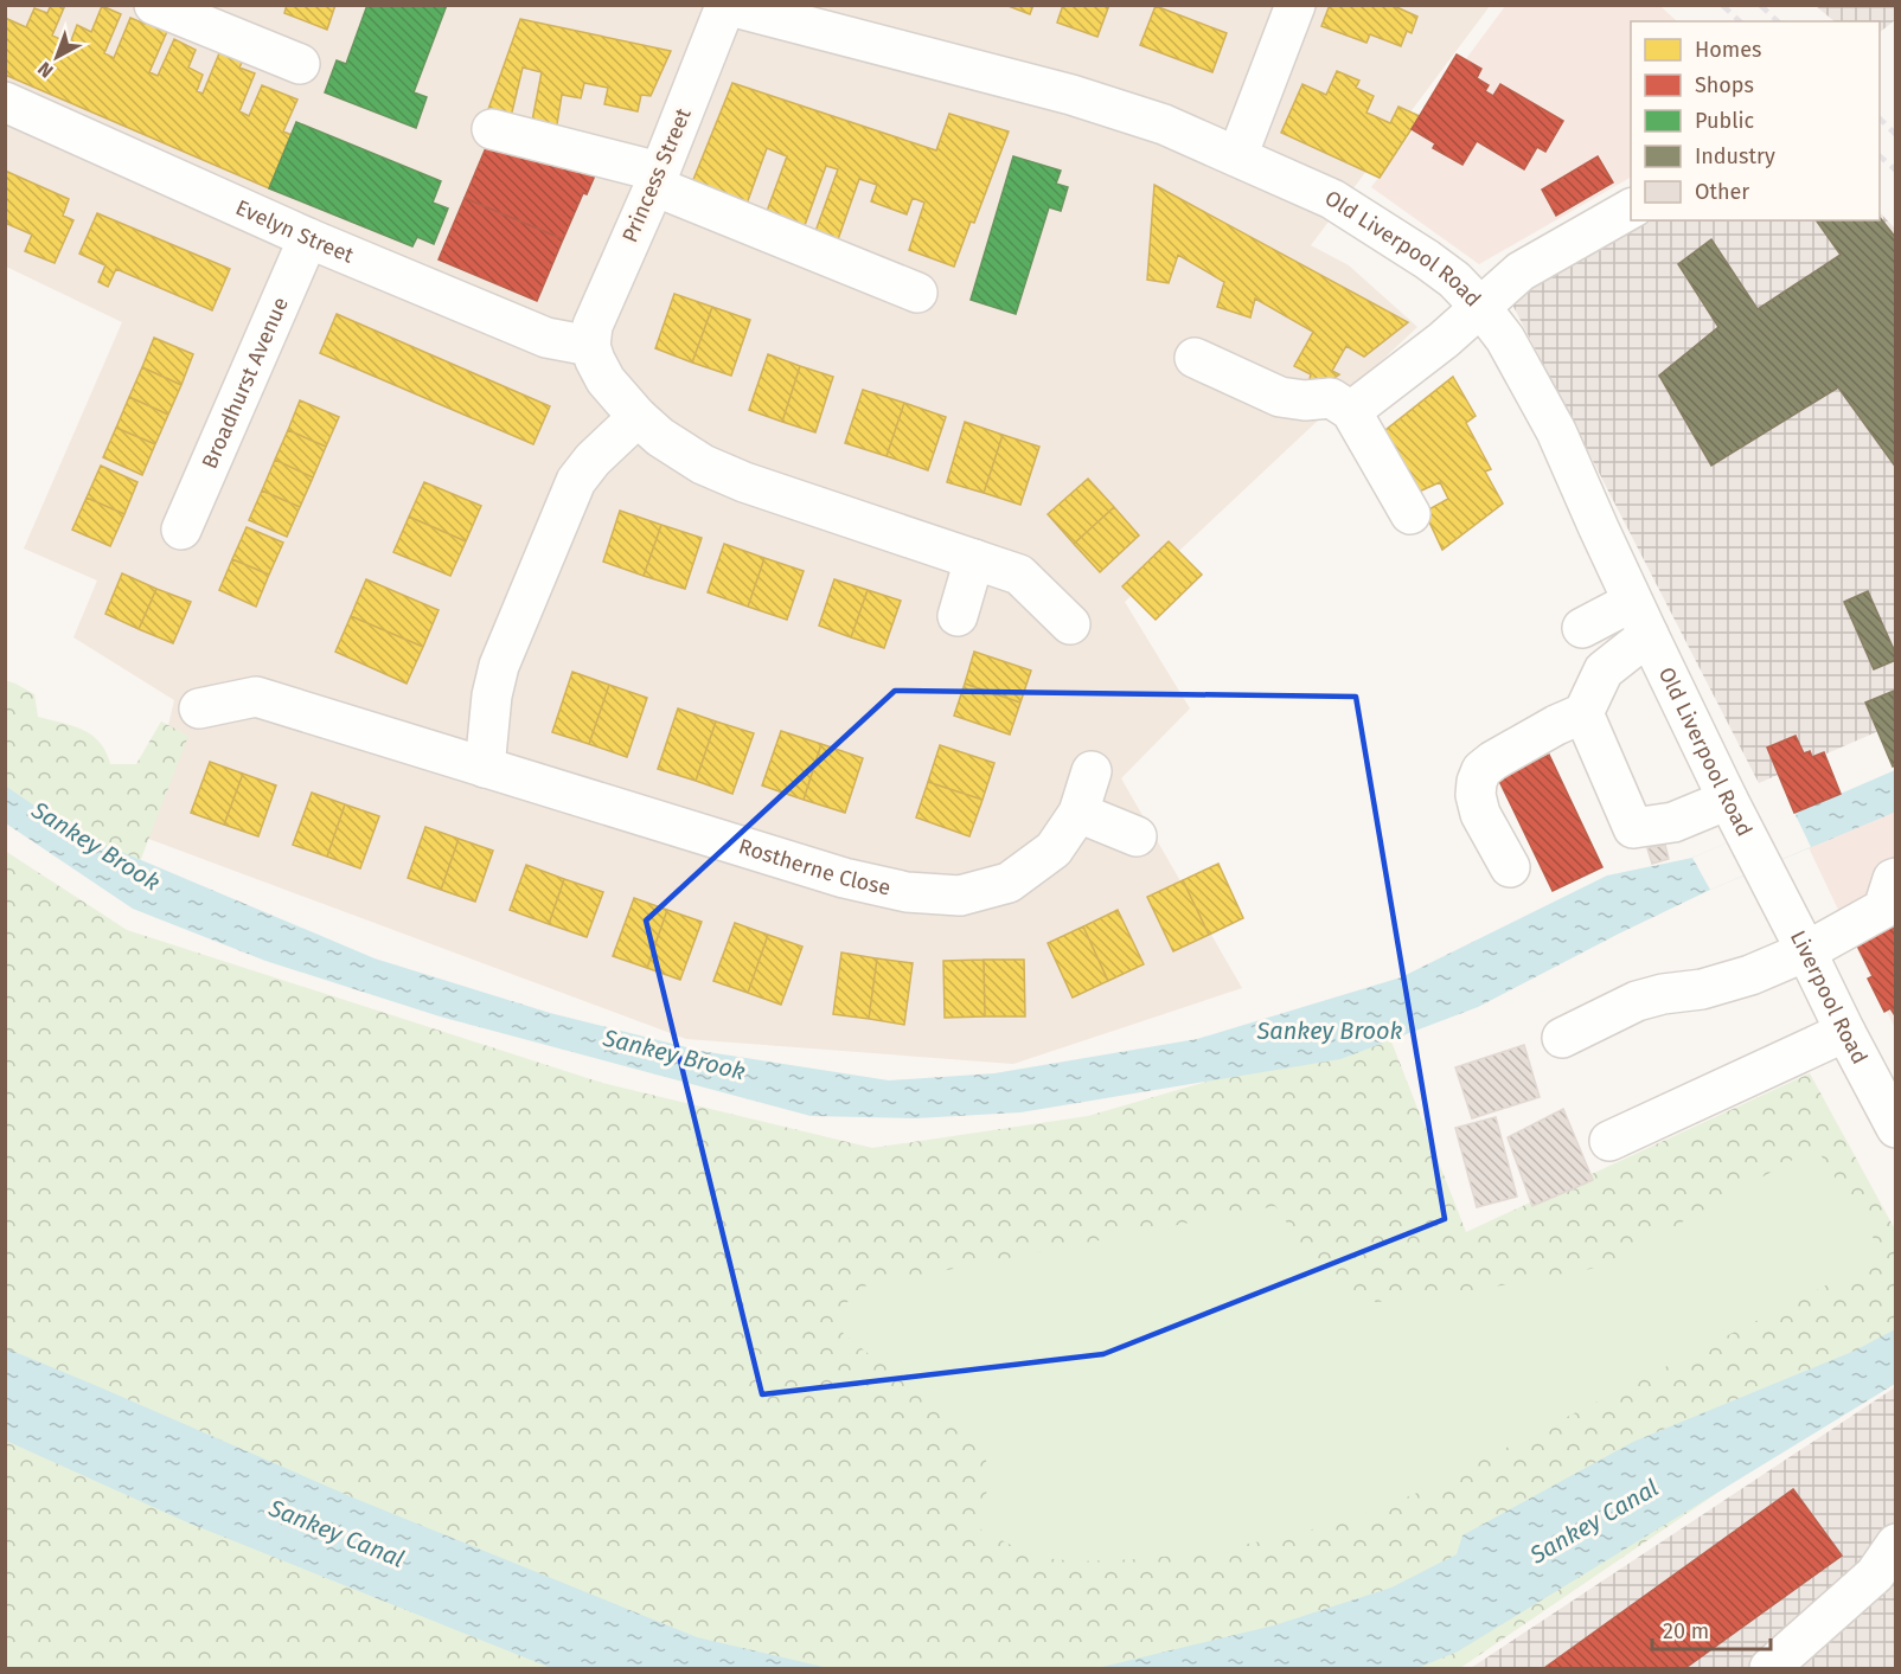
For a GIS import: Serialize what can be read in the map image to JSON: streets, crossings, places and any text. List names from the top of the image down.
{
  "streets": {
    "street": [
      "Princess Street",
      "Evelyn Street",
      "Old Liverpool Road",
      "Broadhurst Avenue",
      "Rostherne Close",
      "Liverpool Road"
    ]
  },
  "crossings": [
    ["Princess Street", "Evelyn Street"],
    ["Princess Street", "Old Liverpool Road"],
    ["Evelyn Street", "Broadhurst Avenue"],
    ["Old Liverpool Road", "Liverpool Road"]
  ],
  "water": ["Sankey Brook", "Sankey Canal"],
  "legend": [
    "Homes",
    "Shops",
    "Public",
    "Industry",
    "Other"
  ],
  "scale_bar": "20 m",
  "north": "bottom left"
}
